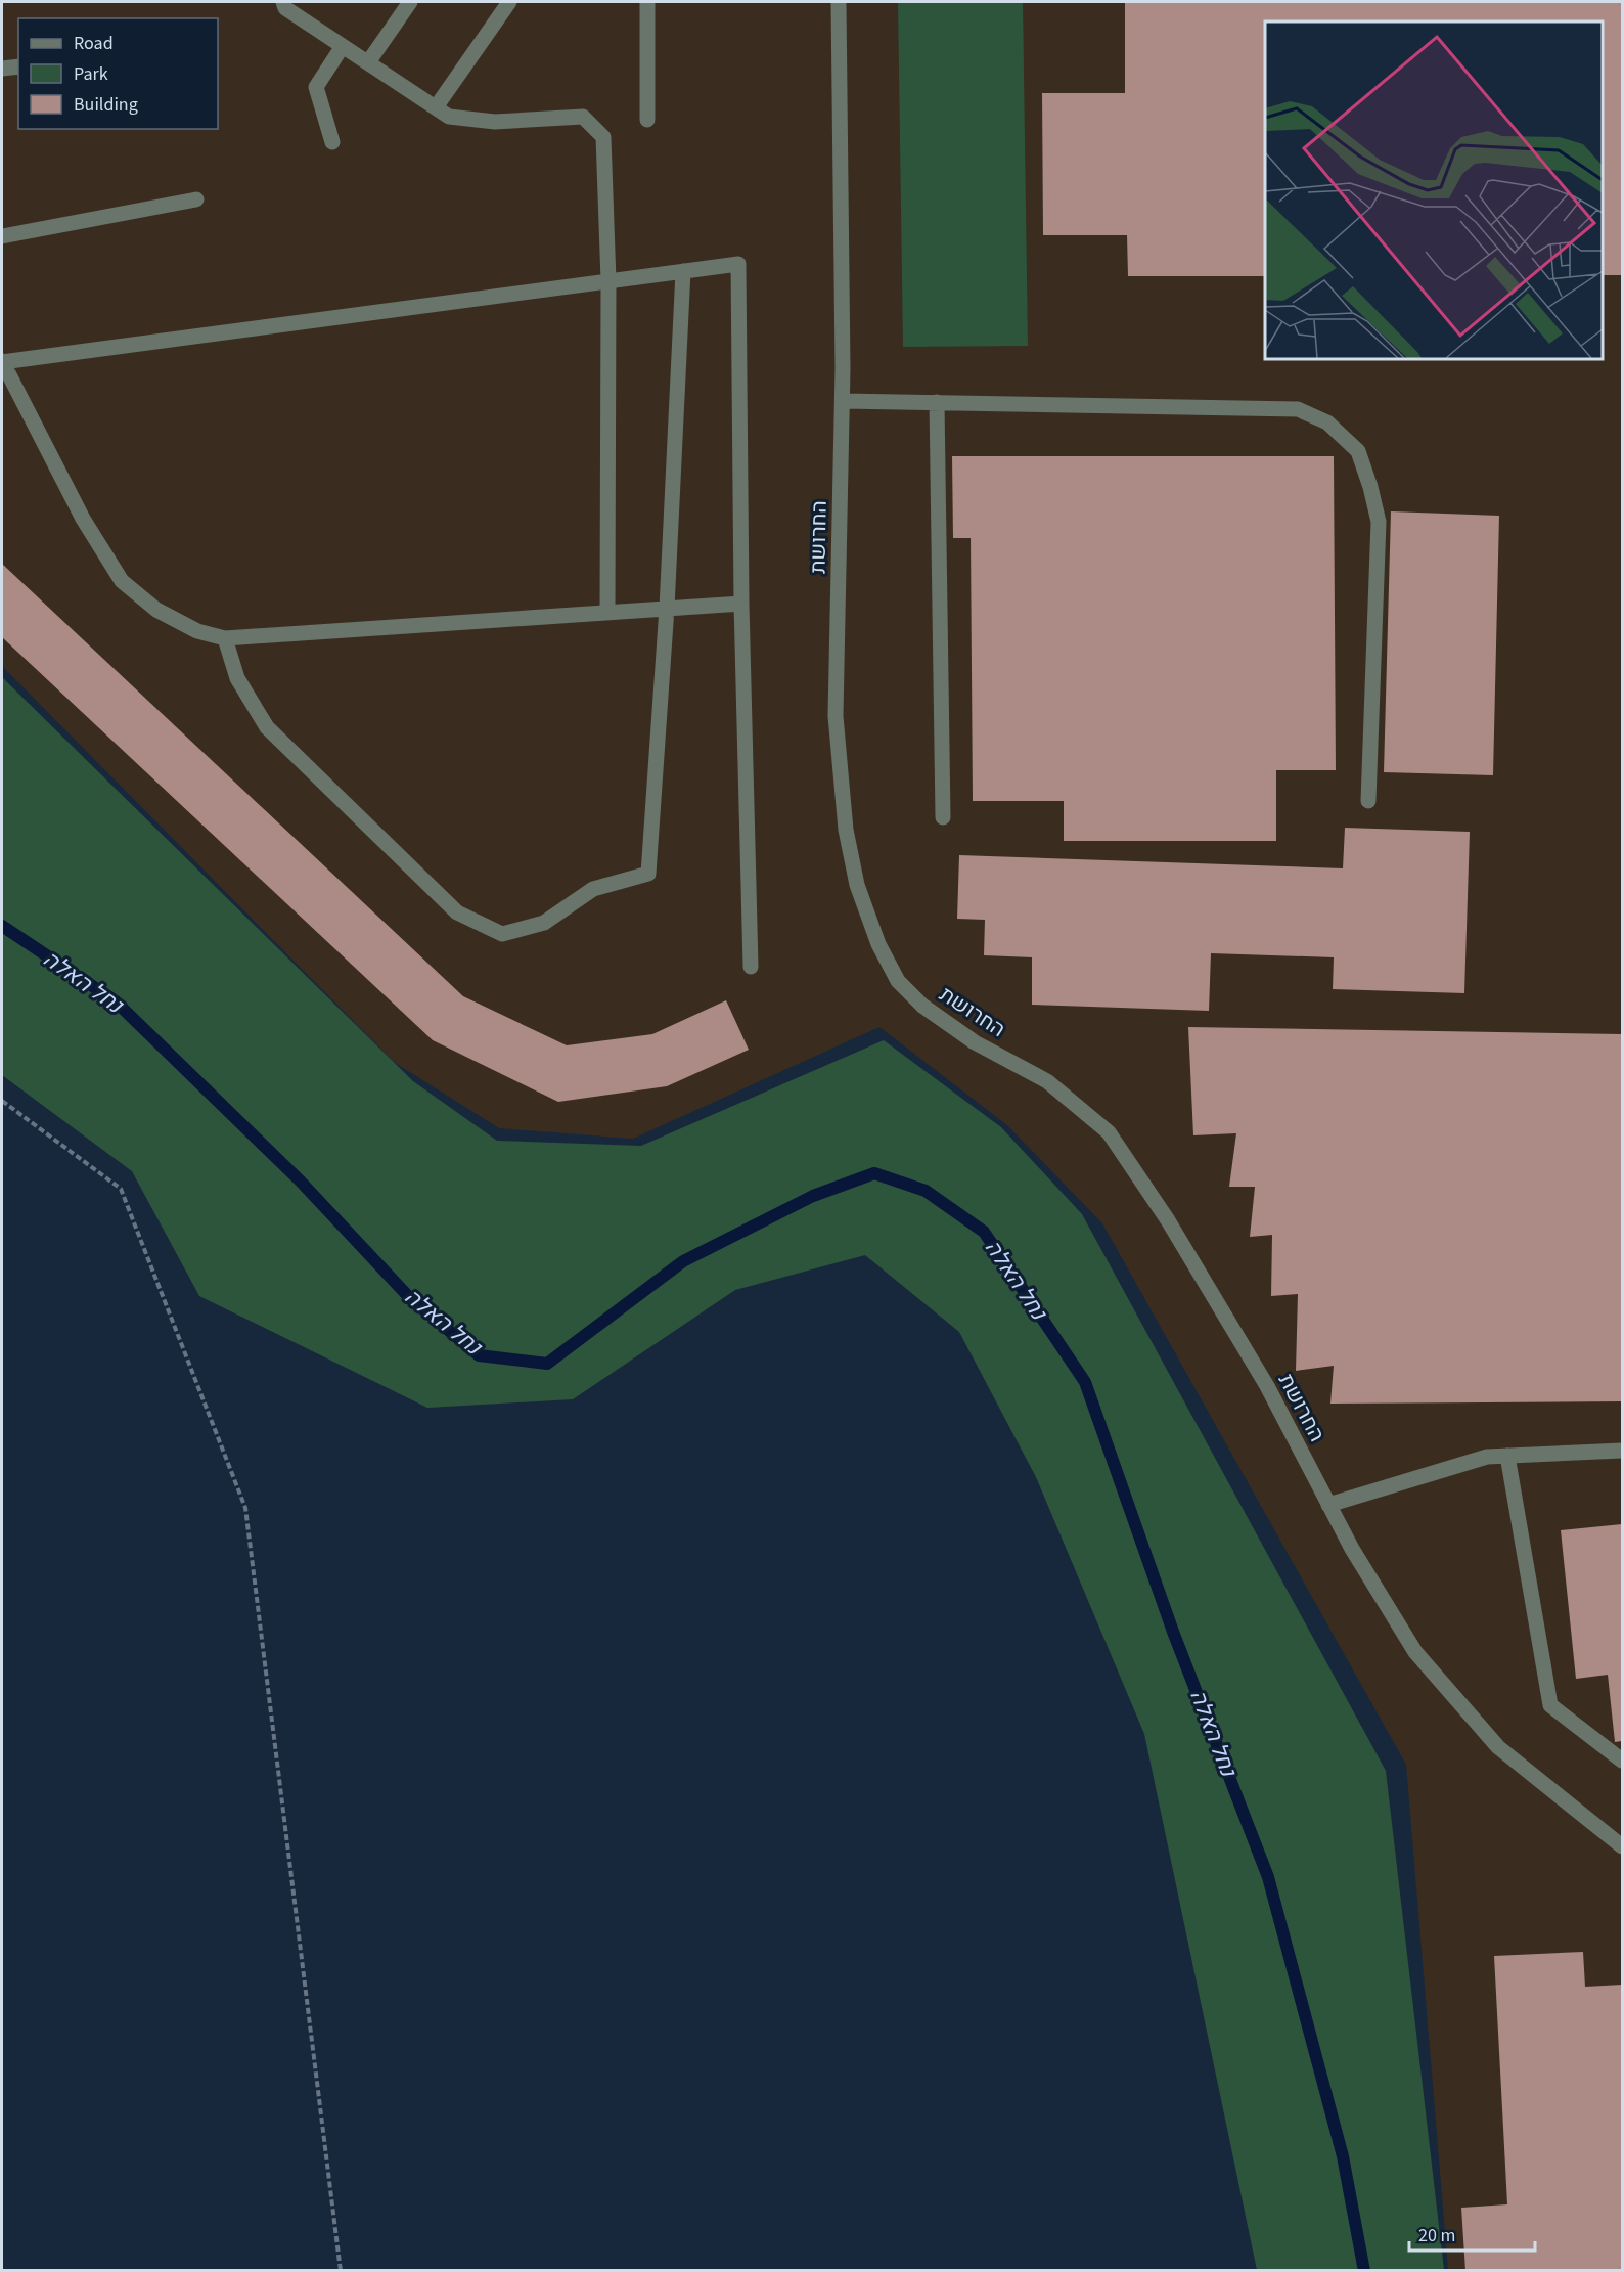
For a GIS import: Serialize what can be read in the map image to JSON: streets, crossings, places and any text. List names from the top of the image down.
{
  "streets": {
    "street": ["החרושת"]
  },
  "water": ["נחל האלה"],
  "legend": ["Road", "Park", "Building"],
  "scale_bar": "20 m"
}
